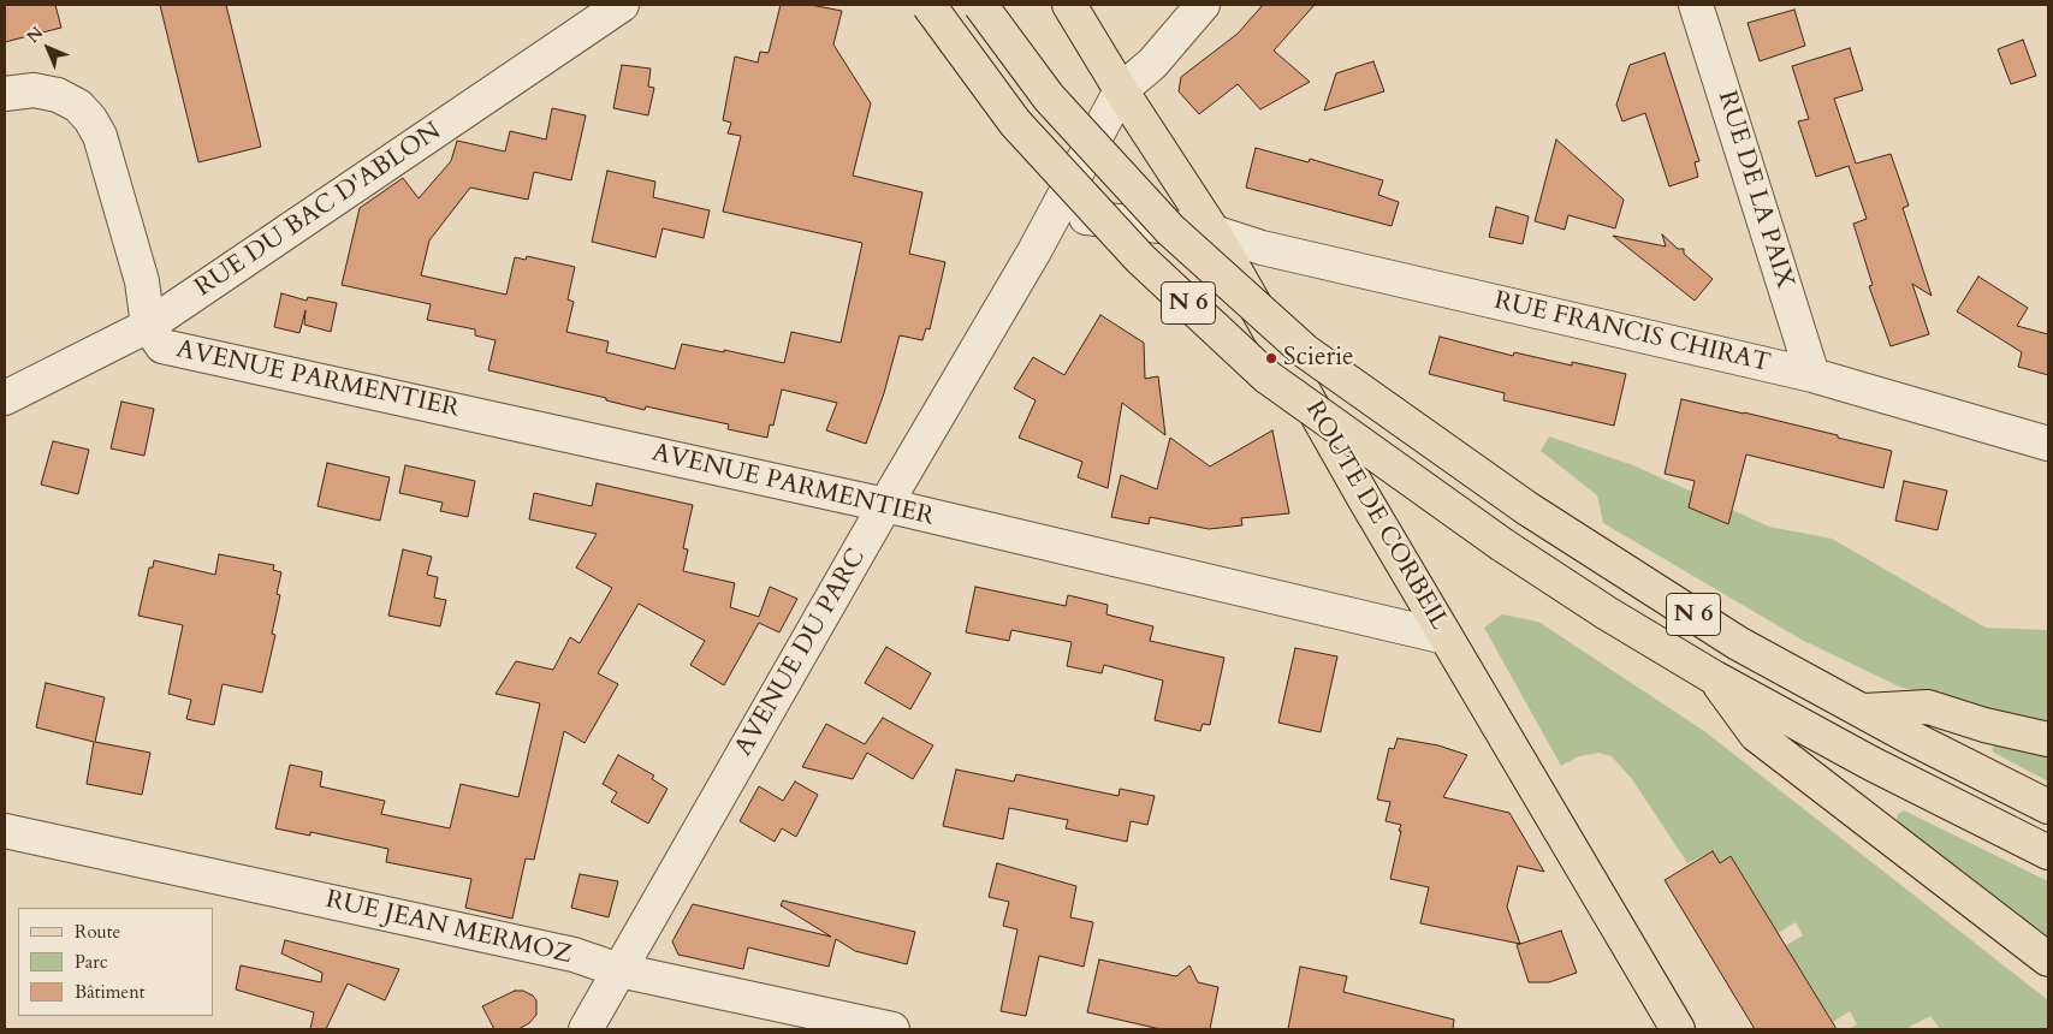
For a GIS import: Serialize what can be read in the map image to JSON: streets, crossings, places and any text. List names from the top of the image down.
{
  "streets": {
    "main road": ["N 6", "ROUTE DE CORBEIL"],
    "street": [
      "RUE DE LA PAIX",
      "RUE DU BAC D'ABLON",
      "RUE FRANCIS CHIRAT",
      "AVENUE PARMENTIER",
      "AVENUE DU PARC",
      "RUE JEAN MERMOZ"
    ]
  },
  "crossings": [
    ["RUE DE LA PAIX", "RUE FRANCIS CHIRAT"],
    ["RUE DU BAC D'ABLON", "AVENUE PARMENTIER"],
    ["RUE FRANCIS CHIRAT", "ROUTE DE CORBEIL"],
    ["AVENUE PARMENTIER", "ROUTE DE CORBEIL"],
    ["AVENUE PARMENTIER", "AVENUE DU PARC"],
    ["ROUTE DE CORBEIL", "AVENUE DU PARC"],
    ["AVENUE DU PARC", "RUE JEAN MERMOZ"]
  ],
  "places": ["Scierie"],
  "legend": ["Route", "Parc", "Bâtiment"],
  "north": "top left"
}
